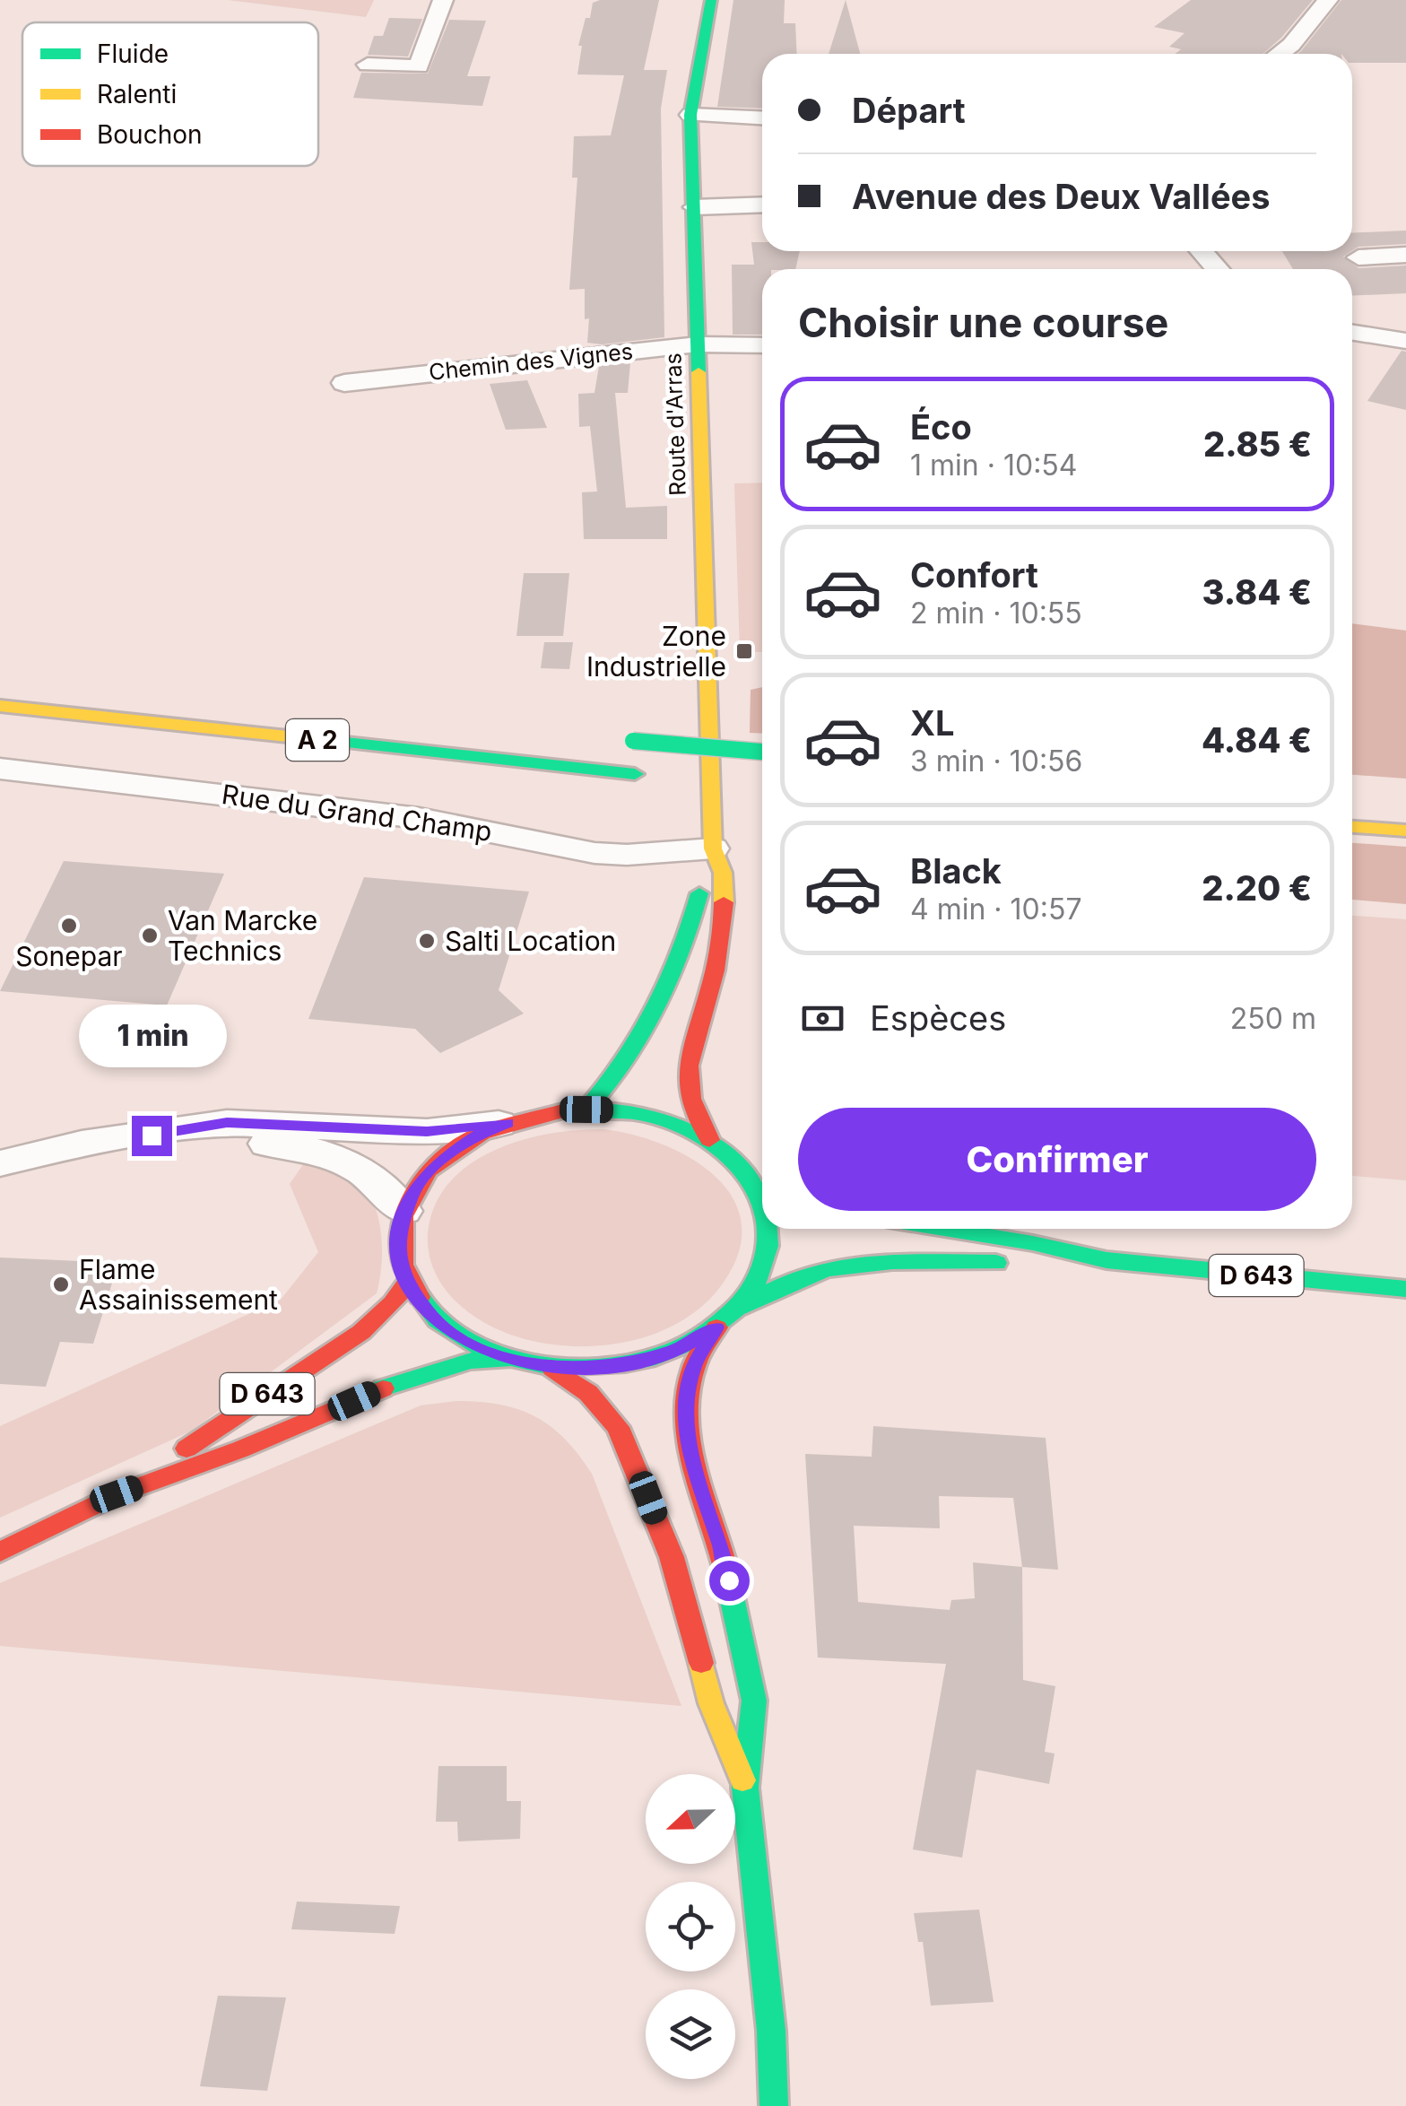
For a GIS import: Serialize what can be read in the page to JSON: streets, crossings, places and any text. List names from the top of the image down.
{
  "streets": {
    "main road": ["Route d'Arras", "A 2", "D 643"],
    "street": ["Chemin des Vignes", "Rue du Grand Champ"]
  },
  "crossings": [
    ["Chemin des Vignes", "Route d'Arras"],
    ["Route d'Arras", "Rue du Grand Champ"]
  ],
  "places": {
    "transit": ["Zone Industrielle"],
    "other": [
      "Sonepar",
      "Van Marcke Technics",
      "Salti Location",
      "Flame Assainissement"
    ]
  },
  "legend": ["Fluide", "Ralenti", "Bouchon"],
  "north": "left",
  "page": {
    "banner": ["Départ", "Avenue des Deux Vallées"],
    "heading": "Choisir une course",
    "list": [
      {
        "name": "Éco",
        "note": "1 min · 10:54",
        "value": "2.85 €"
      },
      {
        "name": "Confort",
        "note": "2 min · 10:55",
        "value": "3.84 €"
      },
      {
        "name": "XL",
        "note": "3 min · 10:56",
        "value": "4.84 €"
      },
      {
        "name": "Black",
        "note": "4 min · 10:57",
        "value": "2.20 €"
      }
    ],
    "pay": ["Espèces", "250 m"],
    "bubble": "1 min",
    "buttons": "Confirmer"
  }
}
